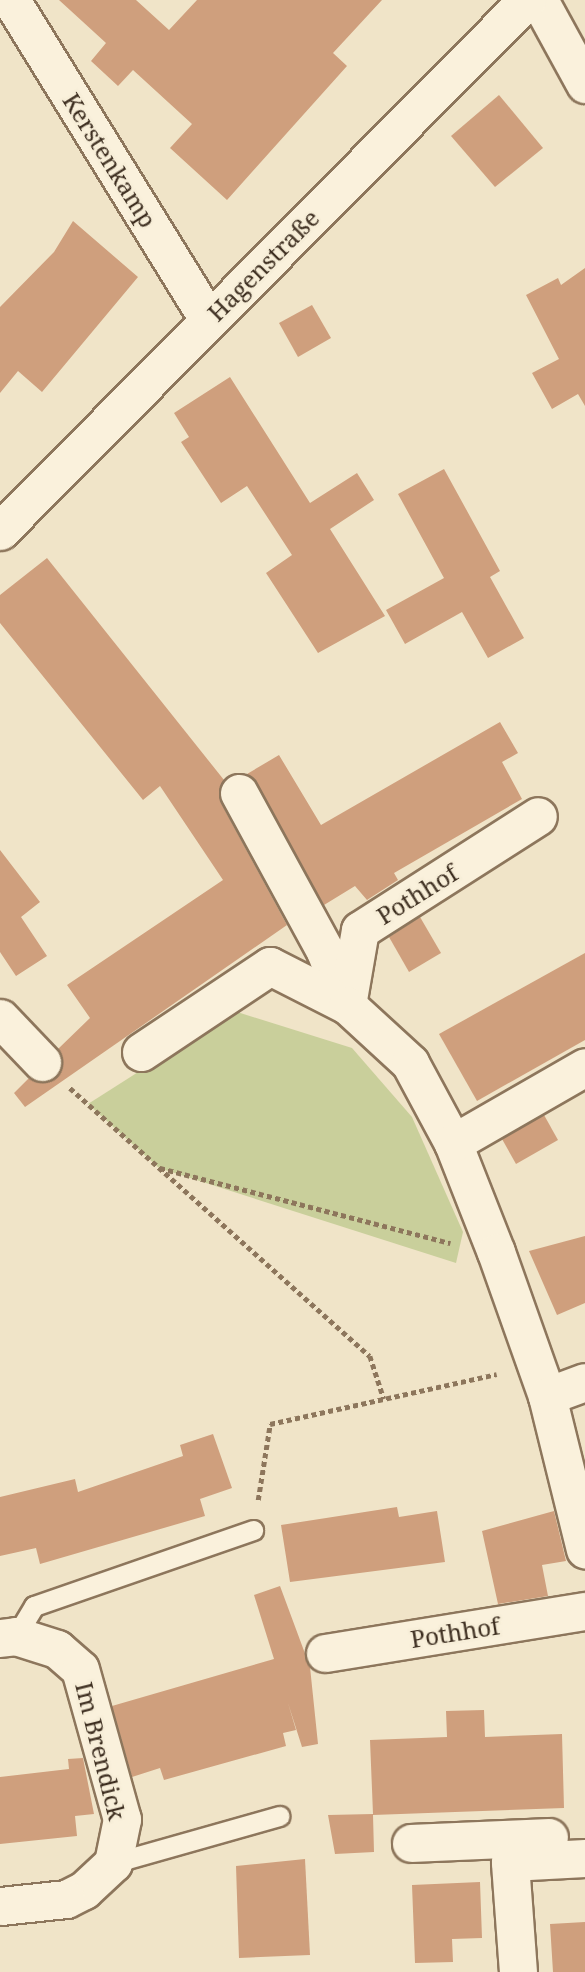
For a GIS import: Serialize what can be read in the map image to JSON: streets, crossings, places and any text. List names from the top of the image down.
{
  "streets": {
    "street": [
      "Kerstenkamp",
      "Hagenstraße",
      "Pothhof",
      "Im Brendick"
    ]
  },
  "crossings": [
    ["Kerstenkamp", "Hagenstraße"]
  ]
}
